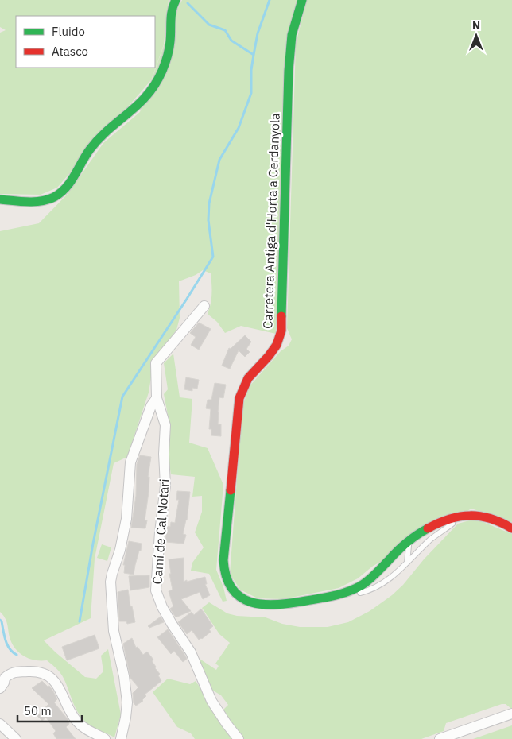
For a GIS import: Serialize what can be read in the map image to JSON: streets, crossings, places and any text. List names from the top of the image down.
{
  "streets": {
    "street": ["Carretera Antiga d'Horta a Cerdanyola", "Camí de Cal Notari"]
  },
  "legend": ["Fluido", "Atasco"],
  "scale_bar": "50 m",
  "north": "top"
}
